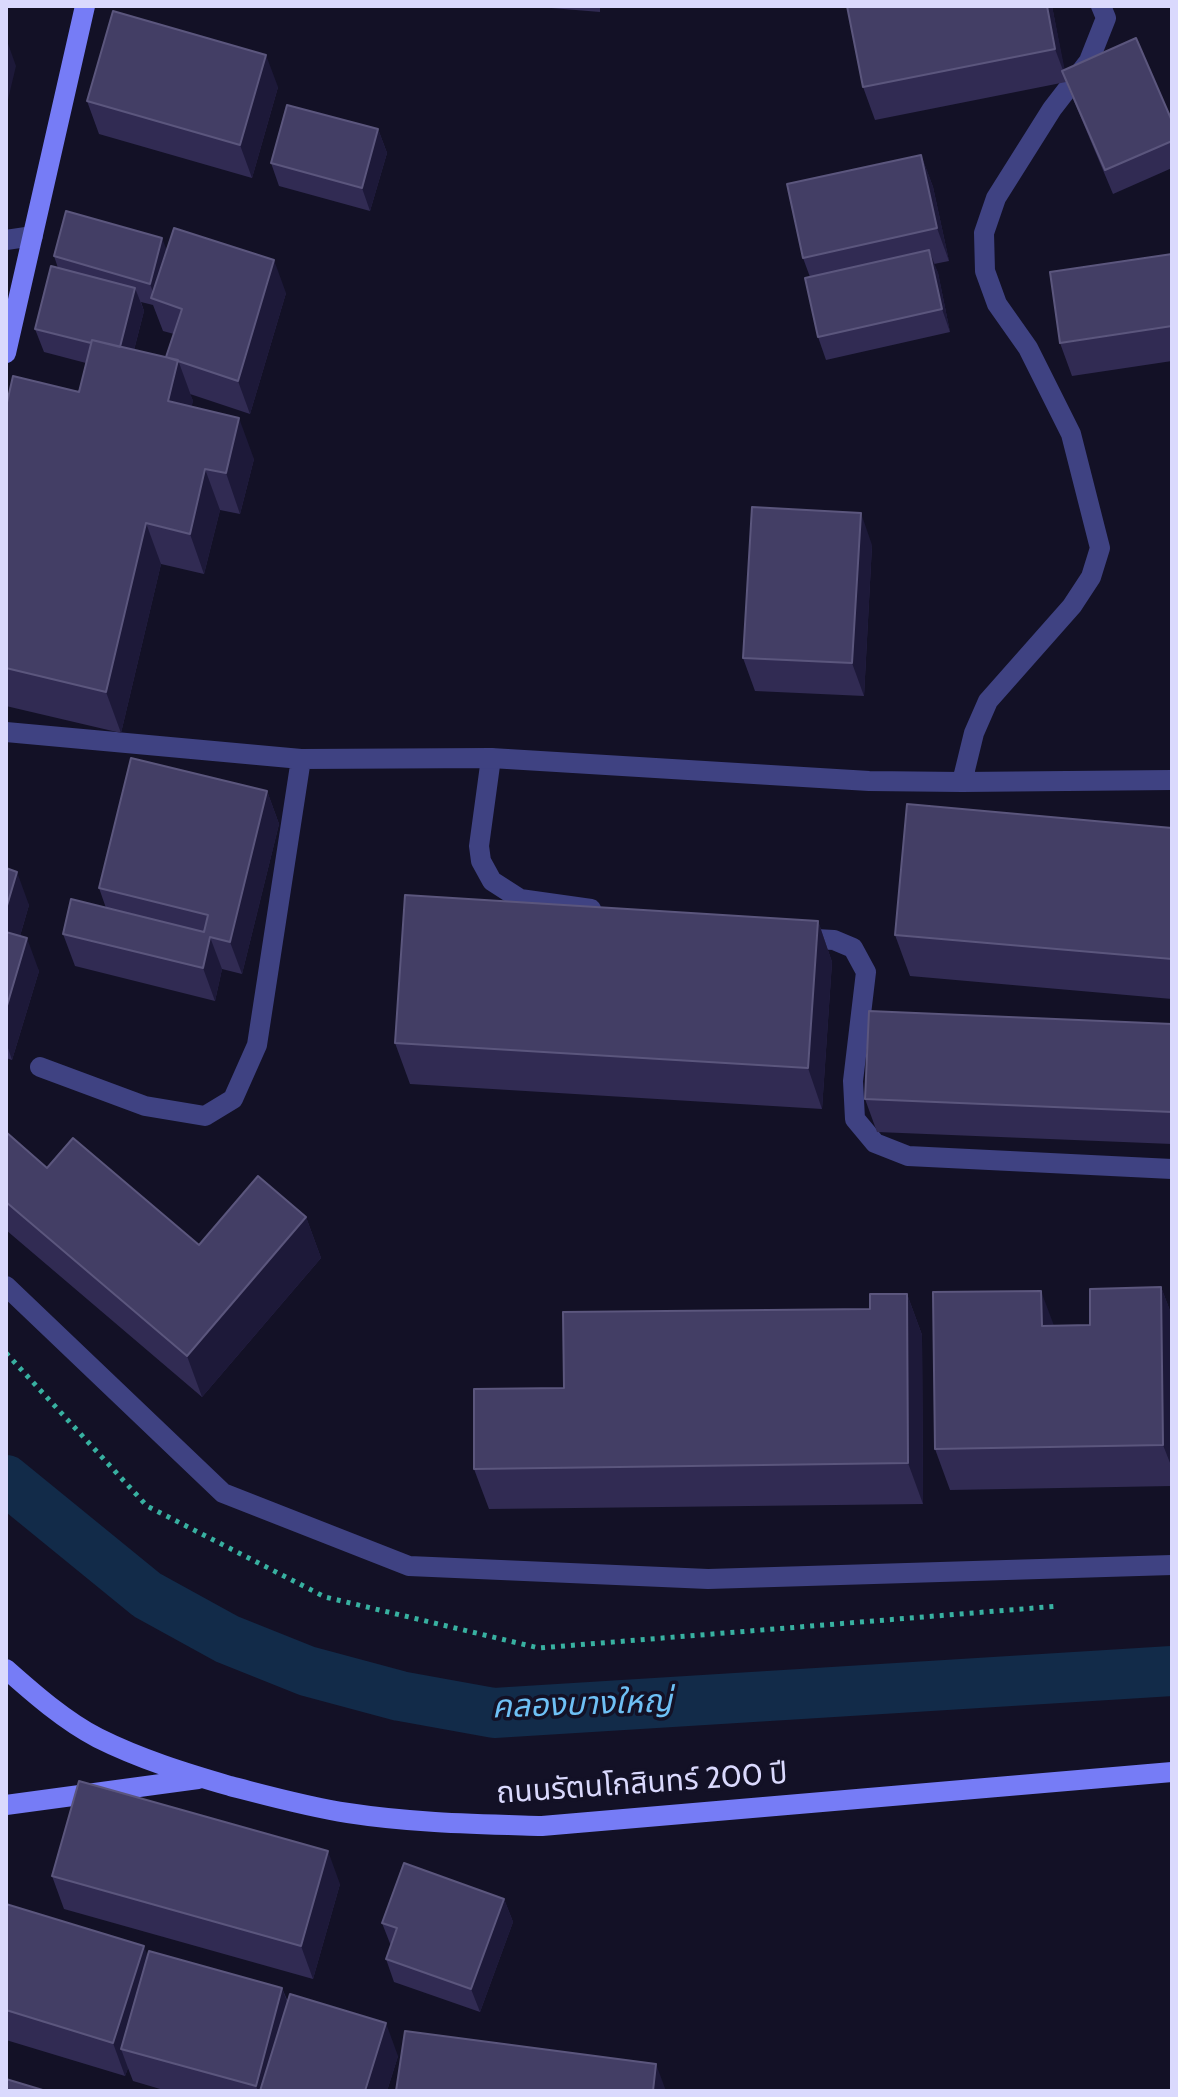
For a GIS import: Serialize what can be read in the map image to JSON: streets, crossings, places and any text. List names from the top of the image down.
{
  "streets": {
    "street": ["ถนนรัตนโกสินทร์ 200 ปี"]
  },
  "water": ["คลองบางใหญ่"]
}
